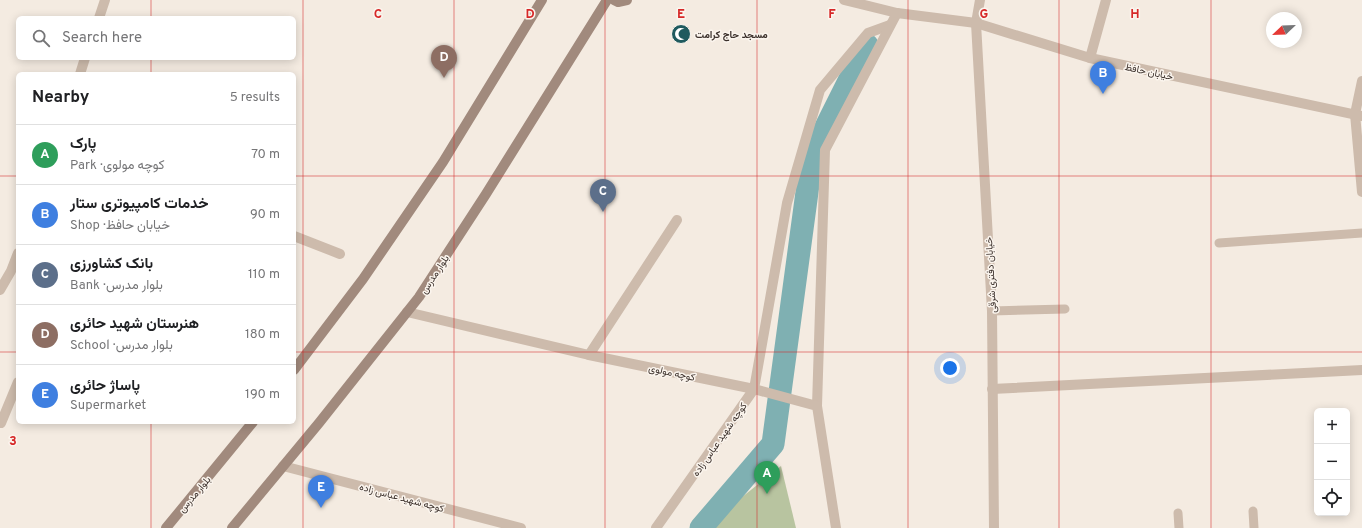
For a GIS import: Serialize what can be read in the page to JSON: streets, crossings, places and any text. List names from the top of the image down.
{
  "streets": {
    "main road": ["بلوار مدرس"],
    "street": [
      "خیابان حافظ",
      "خیابان دفتری شرقی",
      "کوچه مولوی",
      "کوچه شهید عباس زاده"
    ]
  },
  "crossings": [
    ["خیابان حافظ", "خیابان دفتری شرقی"],
    ["بلوار مدرس", "کوچه مولوی"],
    ["بلوار مدرس", "کوچه شهید عباس زاده"],
    ["کوچه مولوی", "کوچه شهید عباس زاده"]
  ],
  "places": {
    "mosque": ["مسجد حاج کرامت"]
  },
  "north": "bottom left",
  "page": {
    "search": "Search here",
    "pins": [
      "D",
      "B",
      "C",
      "A",
      "E"
    ],
    "heading": ["Nearby", "5 results"],
    "list": [
      {
        "mark": "A",
        "name": "پارک",
        "note": "Park · کوچه مولوی",
        "value": "70 m"
      },
      {
        "mark": "B",
        "name": "خدمات کامپیوتری ستار",
        "note": "Shop · خیابان حافظ",
        "value": "90 m"
      },
      {
        "mark": "C",
        "name": "بانک کشاورزی",
        "note": "Bank · بلوار مدرس",
        "value": "110 m"
      },
      {
        "mark": "D",
        "name": "هنرستان شهید حائری",
        "note": "School · بلوار مدرس",
        "value": "180 m"
      },
      {
        "mark": "E",
        "name": "پاساژ حائری",
        "note": "Supermarket",
        "value": "190 m"
      }
    ],
    "map_buttons": ["+", "−"]
  },
  "grid": {
    "columns": [
      "C",
      "D",
      "E",
      "F",
      "G",
      "H"
    ],
    "rows": ["3"]
  }
}
